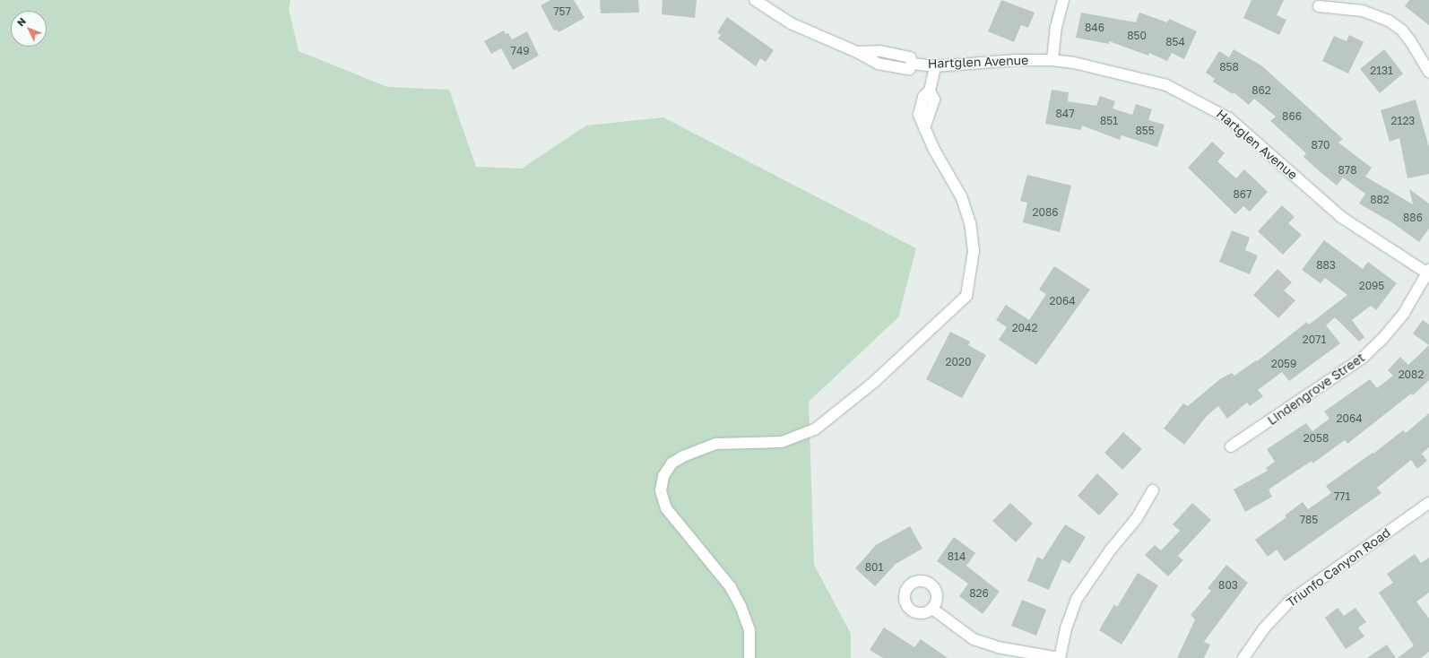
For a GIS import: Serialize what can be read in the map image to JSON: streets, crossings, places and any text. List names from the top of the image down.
{
  "streets": {
    "street": ["Hartglen Avenue", "Lindengrove Street", "Triunfo Canyon Road"]
  },
  "crossings": [
    ["Hartglen Avenue", "Lindengrove Street"]
  ],
  "house_numbers": [
    "757",
    "846",
    "850",
    "854",
    "749",
    "858",
    "2131",
    "862",
    "847",
    "866",
    "851",
    "2123",
    "855",
    "870",
    "878",
    "867",
    "882",
    "2086",
    "886",
    "883",
    "2095",
    "2064",
    "2042",
    "2071",
    "2020",
    "2059",
    "2082",
    "2064",
    "2058",
    "771",
    "785",
    "814",
    "801",
    "803",
    "826"
  ],
  "north": "top left"
}
